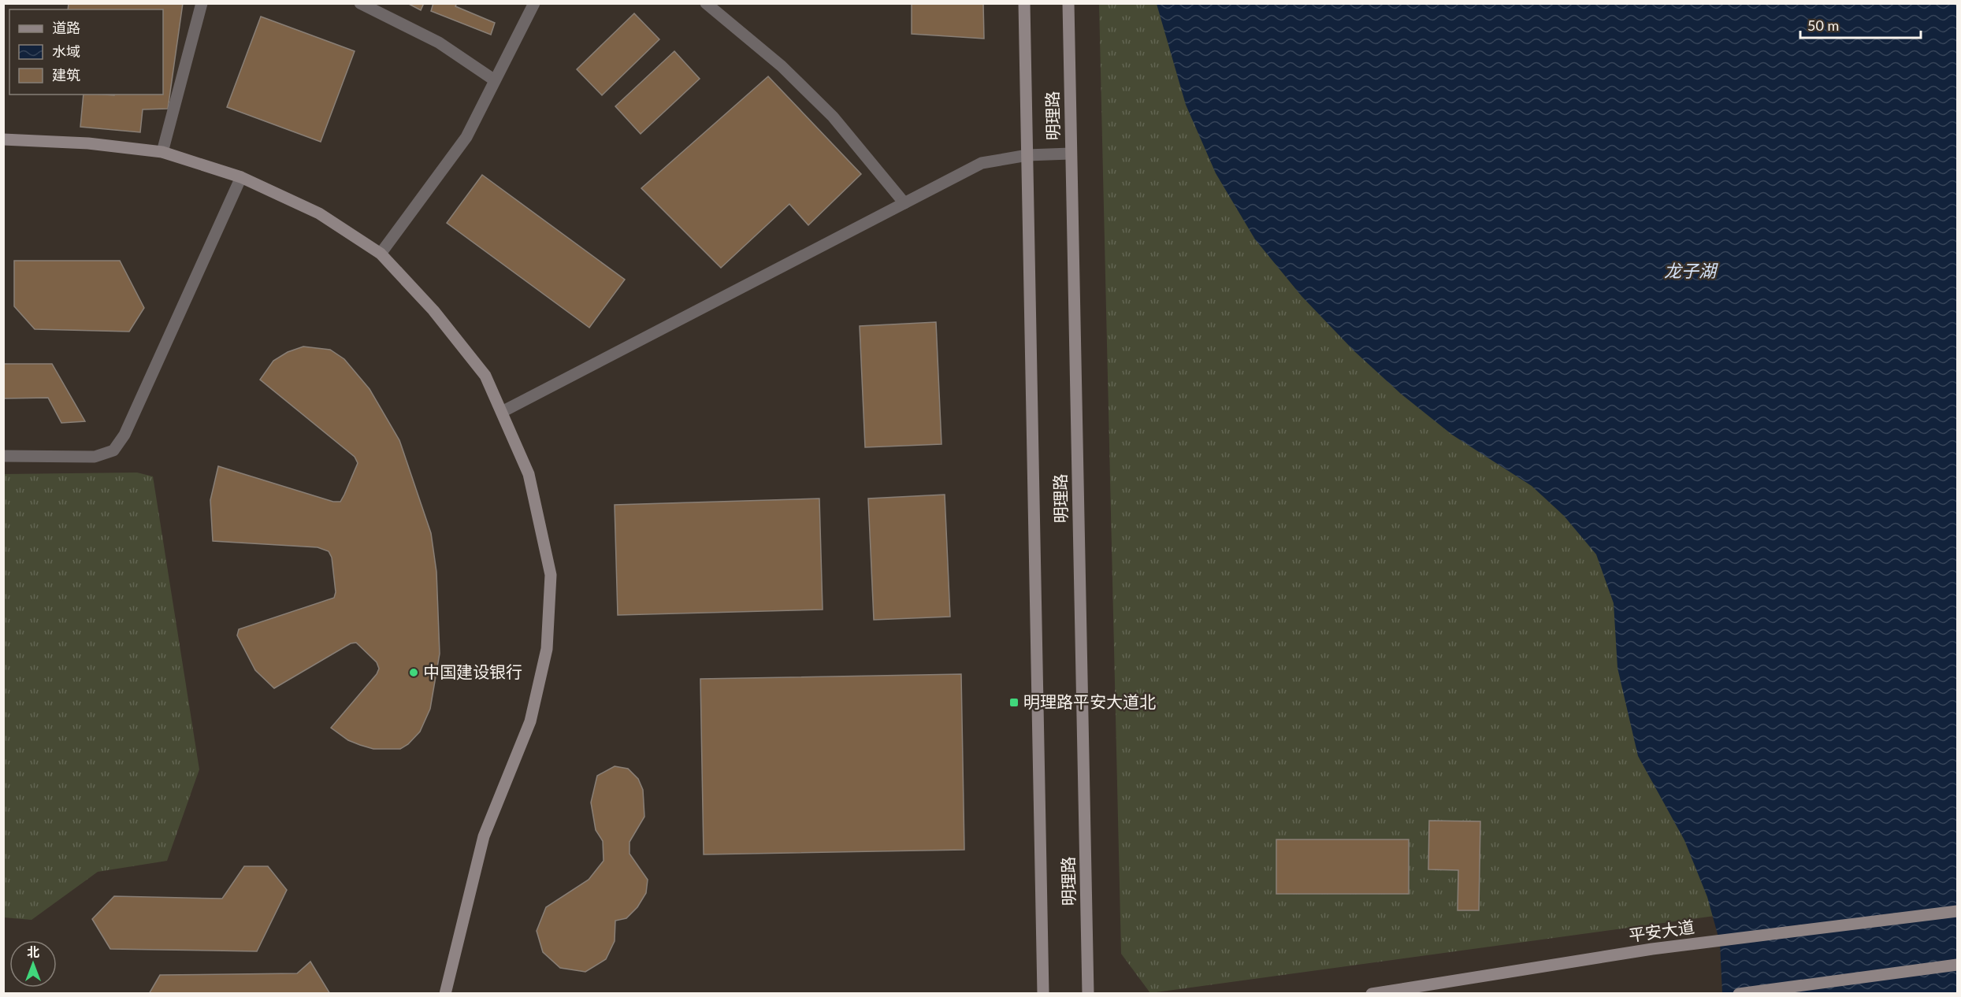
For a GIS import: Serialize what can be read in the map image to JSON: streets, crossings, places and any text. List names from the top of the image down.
{
  "streets": {
    "main road": ["明理路", "平安大道"]
  },
  "water": ["龙子湖"],
  "places": {
    "other": ["中国建设银行"],
    "transit": ["明理路平安大道北"]
  },
  "legend": ["道路", "水域", "建筑"],
  "scale_bar": "50 m",
  "north": "top"
}
